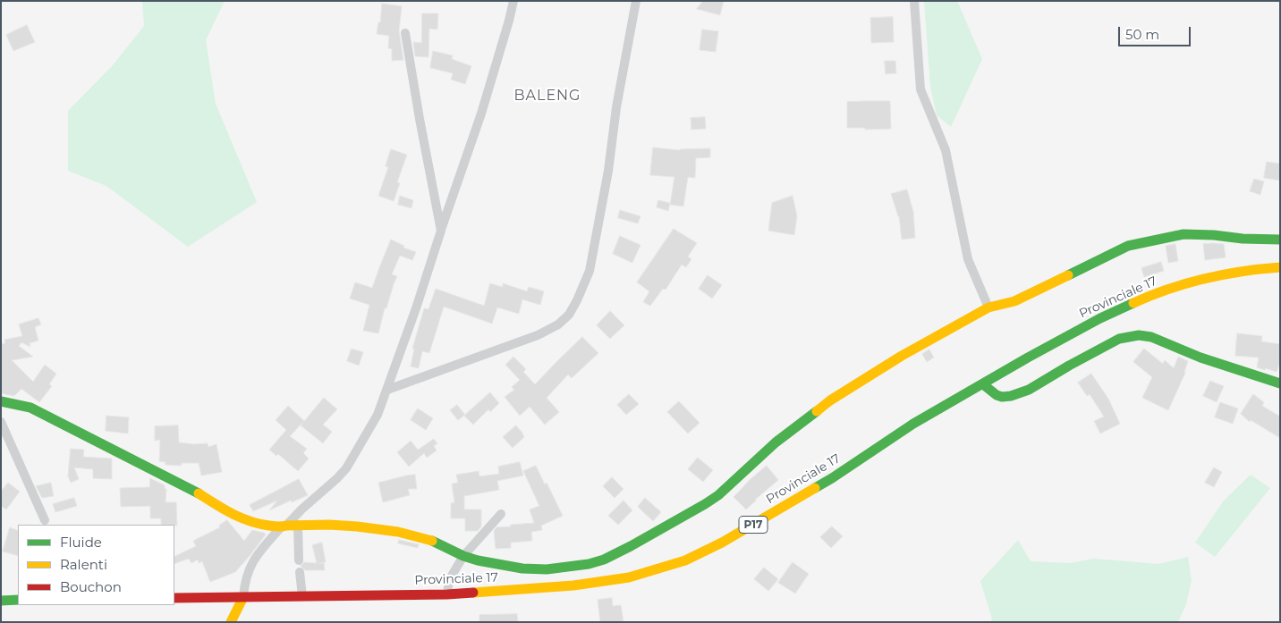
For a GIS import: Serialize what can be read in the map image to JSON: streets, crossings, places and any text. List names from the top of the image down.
{
  "streets": {
    "street": ["Provinciale 17", "P17"]
  },
  "districts": ["BALENG"],
  "legend": ["Fluide", "Ralenti", "Bouchon"],
  "scale_bar": "50 m"
}
